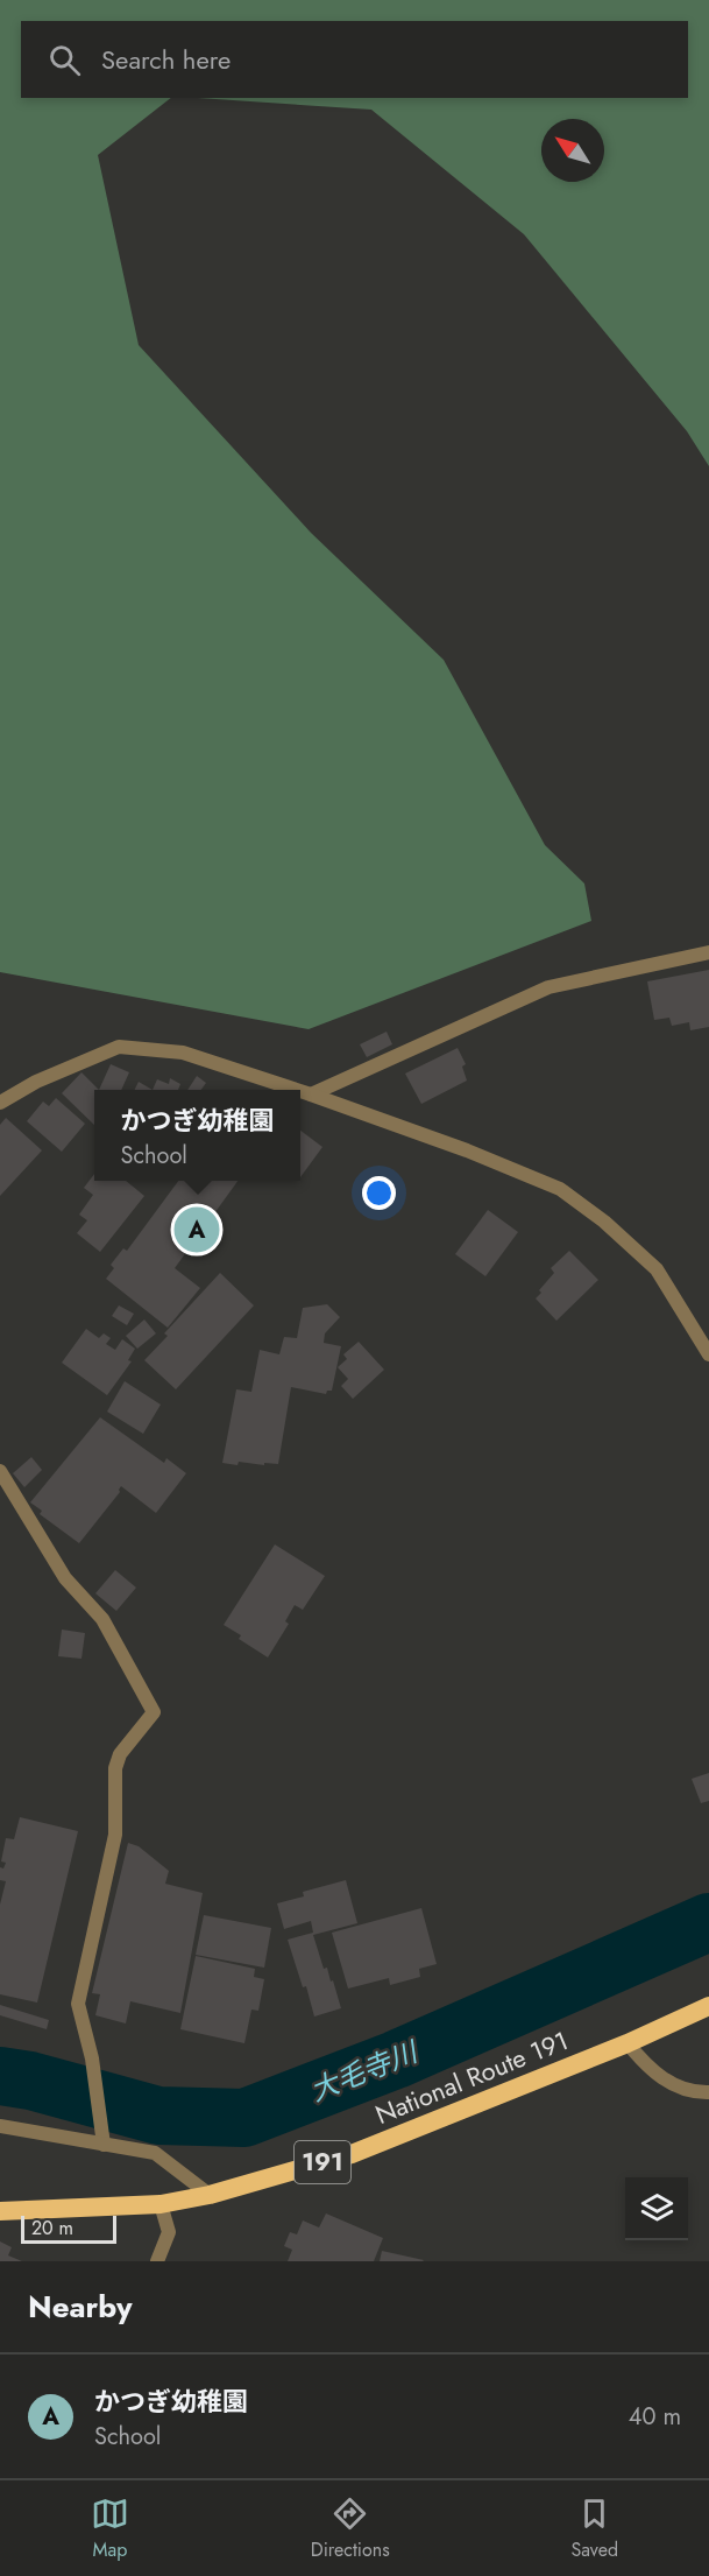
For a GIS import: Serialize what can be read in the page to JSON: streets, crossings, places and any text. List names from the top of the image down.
{
  "streets": {
    "highway": ["National Route 191", "191"]
  },
  "water": ["大毛寺川"],
  "scale_bar": "20 m",
  "north": "top left",
  "page": {
    "search": "Search here",
    "popup": ["かつぎ幼稚園", "School"],
    "pins": "A",
    "scale": "20 m",
    "heading": "Nearby",
    "list": [
      {
        "mark": "A",
        "name": "かつぎ幼稚園",
        "note": "School",
        "value": "40 m"
      }
    ],
    "nav": ["Map", "Directions", "Saved"]
  }
}
